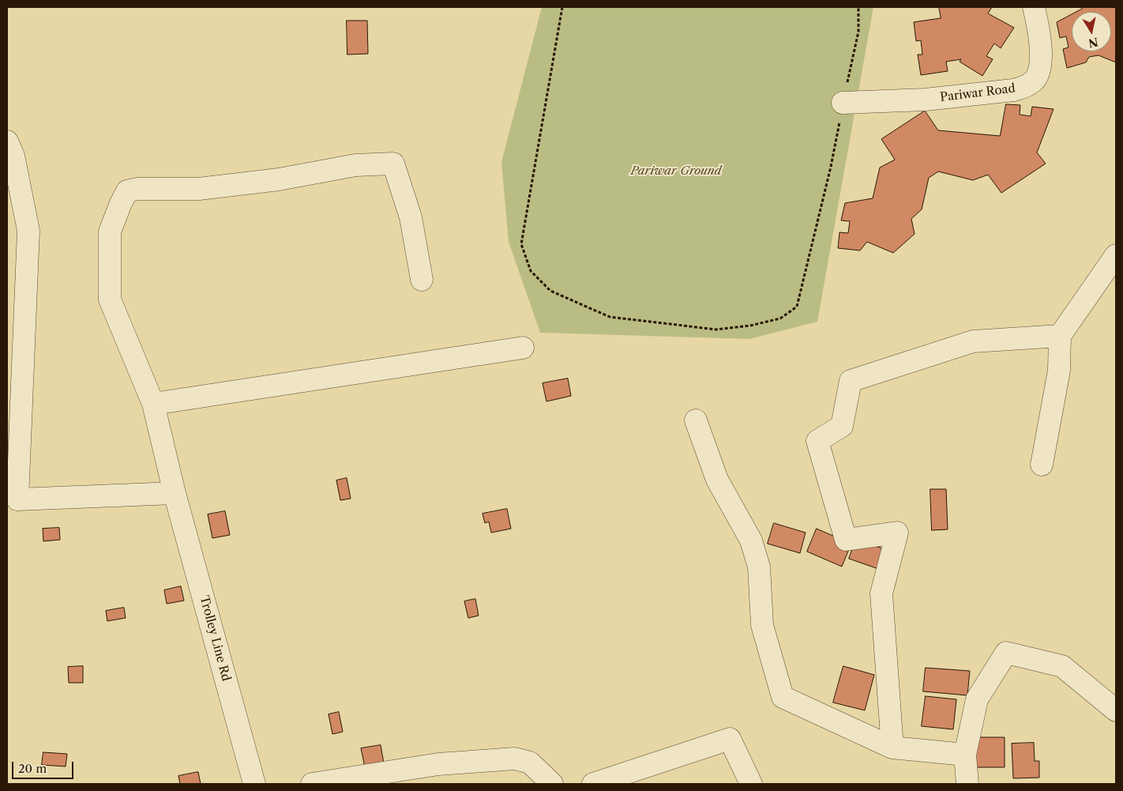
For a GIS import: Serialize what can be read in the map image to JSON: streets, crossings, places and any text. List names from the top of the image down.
{
  "streets": {
    "street": ["Pariwar Road", "Trolley Line Rd"]
  },
  "parks": ["Pariwar Ground"],
  "scale_bar": "20 m",
  "north": "bottom"
}
